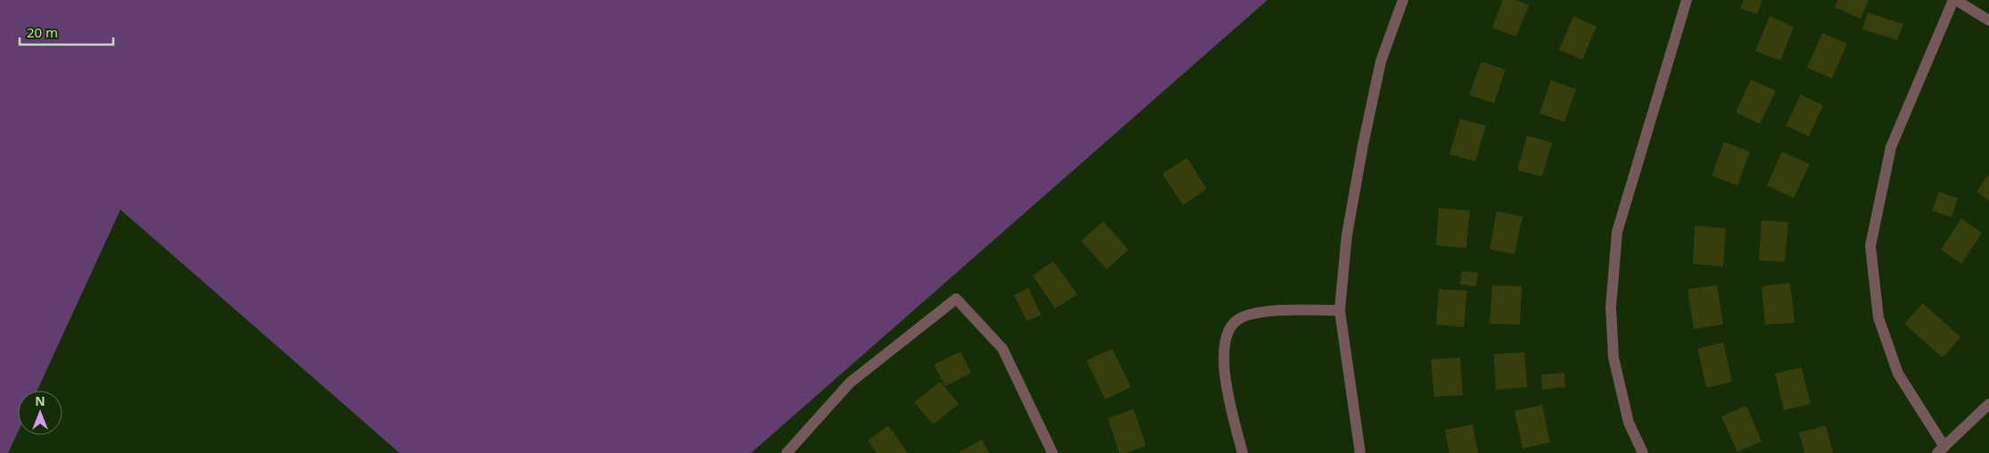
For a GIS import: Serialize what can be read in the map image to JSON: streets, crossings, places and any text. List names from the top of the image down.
{
  "scale_bar": "20 m",
  "north": "top"
}
